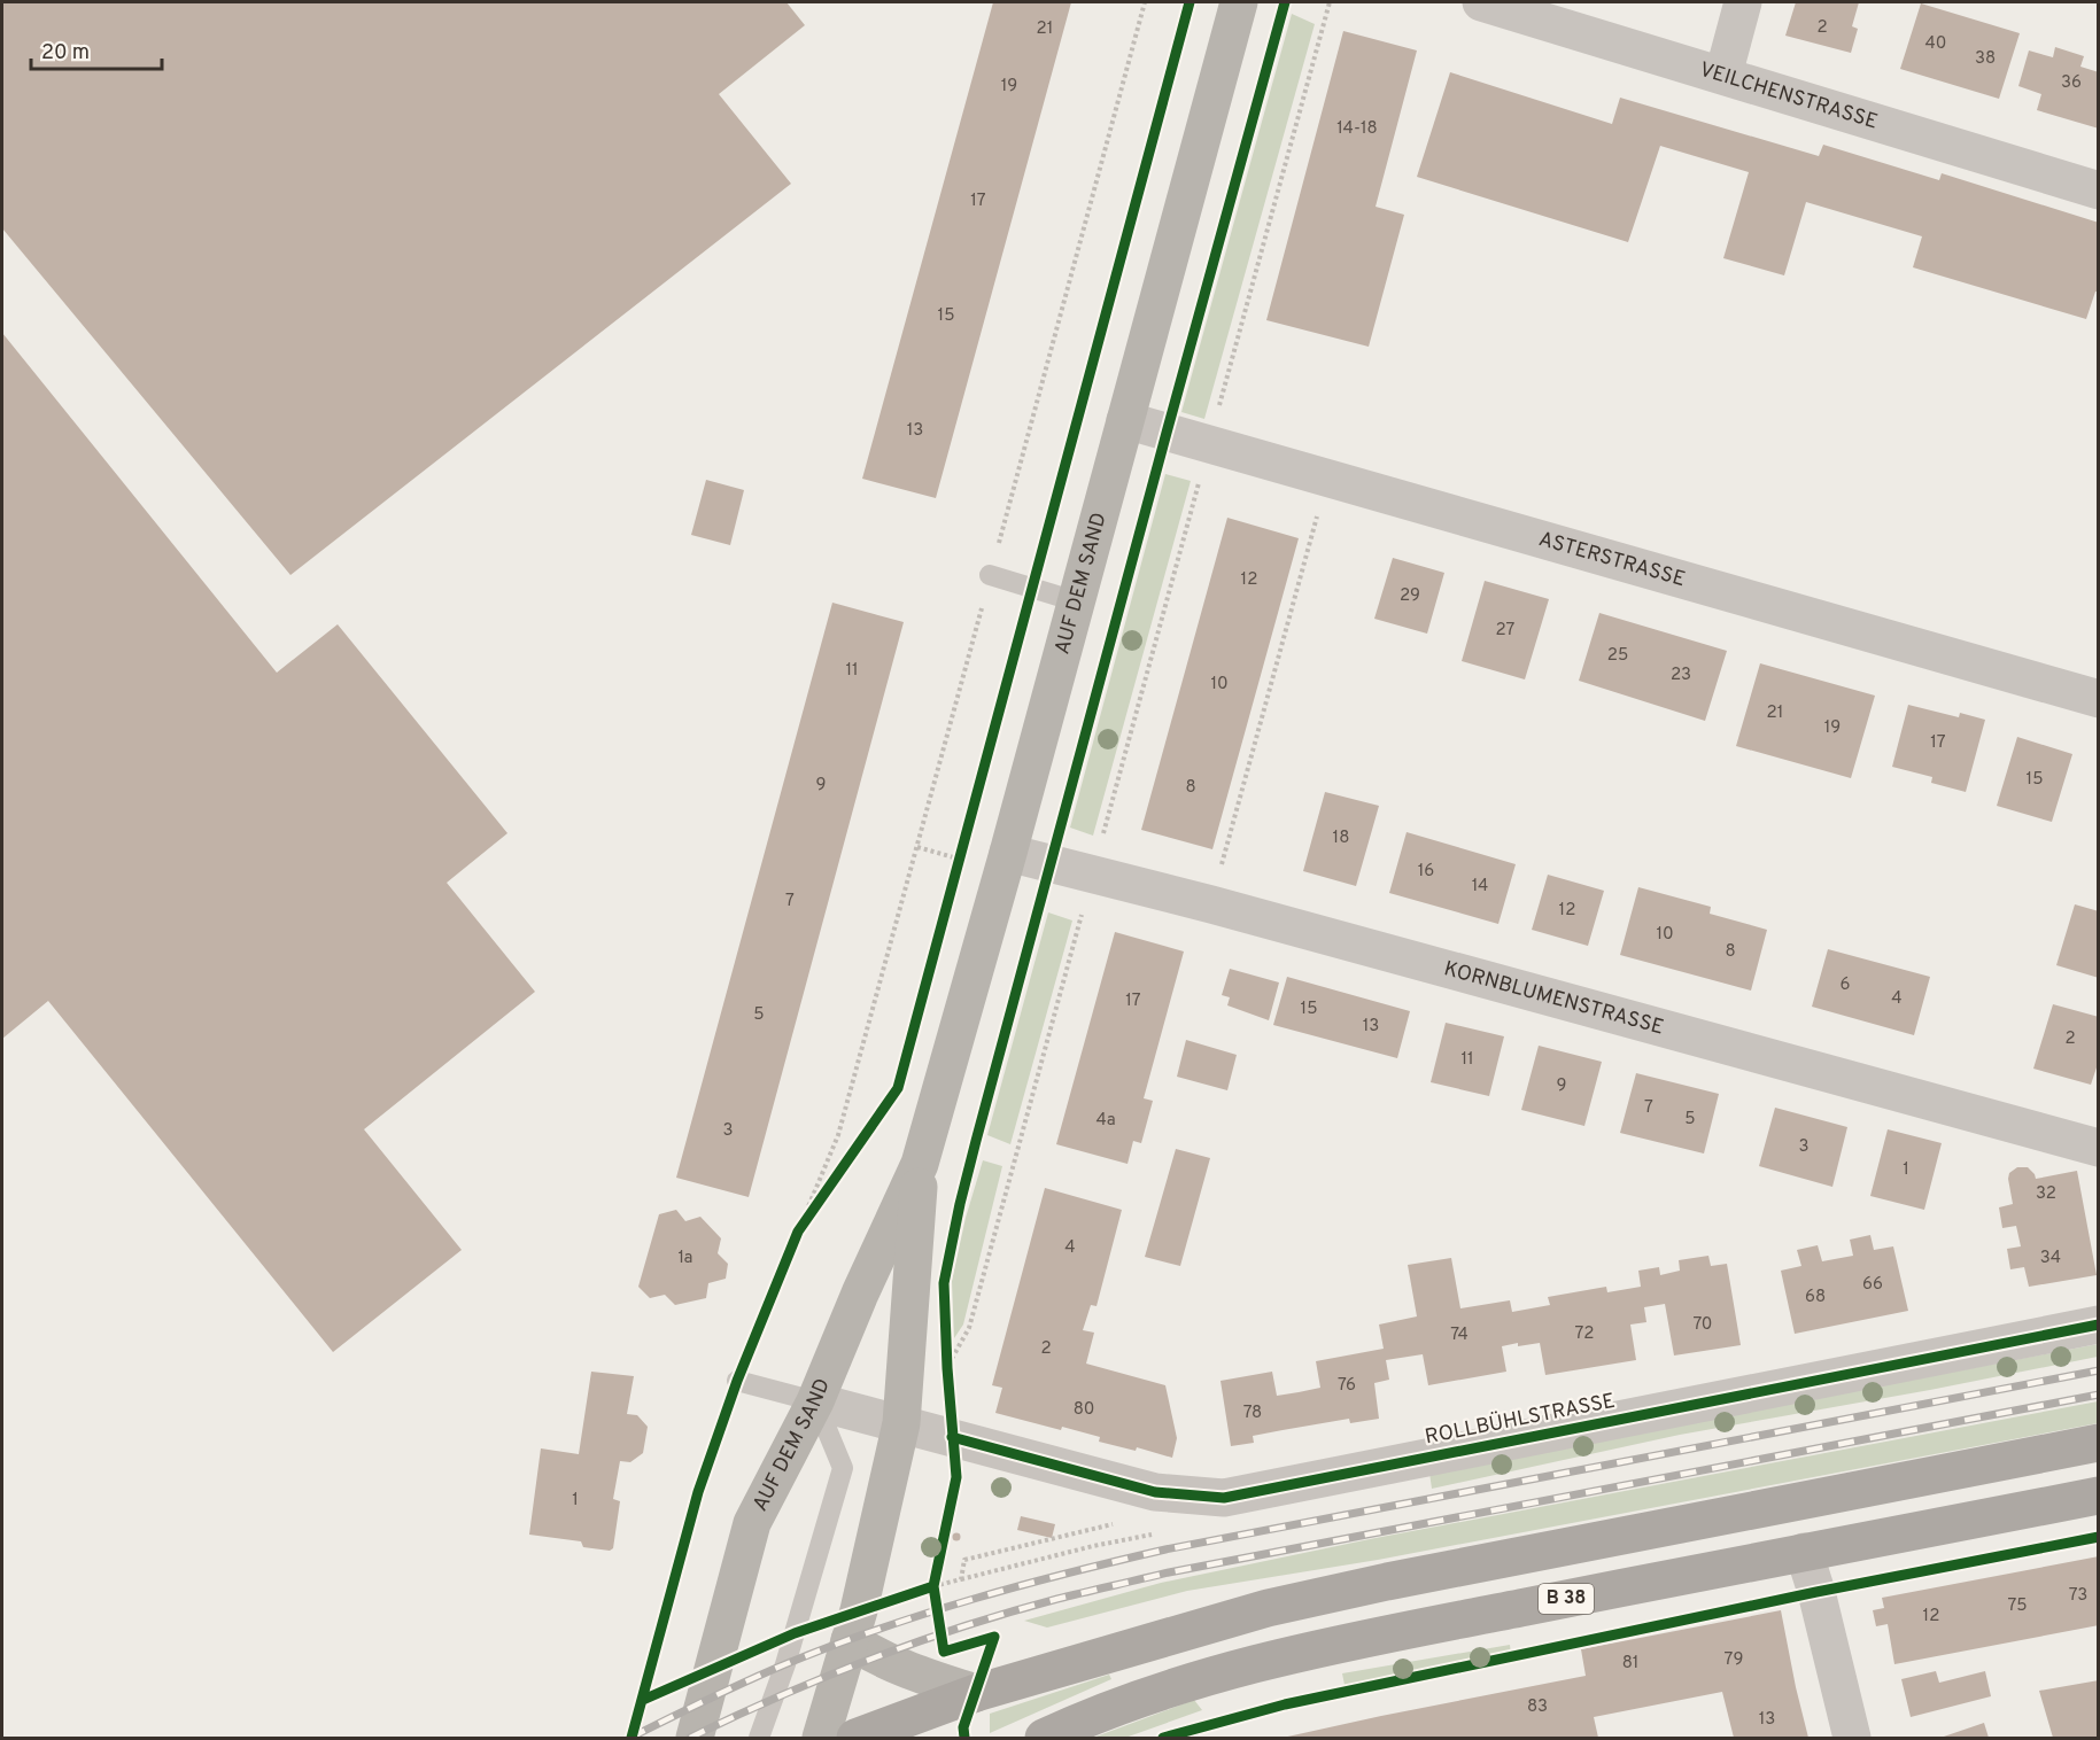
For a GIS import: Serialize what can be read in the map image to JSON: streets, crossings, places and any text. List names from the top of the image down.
{
  "streets": {
    "main road": ["B 38"],
    "street": [
      "VEILCHENSTRASSE",
      "ASTERSTRASSE",
      "AUF DEM SAND",
      "KORNBLUMENSTRASSE",
      "ROLLBÜHLSTRASSE"
    ]
  },
  "crossings": [
    ["ASTERSTRASSE", "AUF DEM SAND"],
    ["AUF DEM SAND", "KORNBLUMENSTRASSE"],
    ["AUF DEM SAND", "ROLLBÜHLSTRASSE"]
  ],
  "house_numbers": [
    "2",
    "21",
    "40",
    "38",
    "36",
    "19",
    "14-18",
    "17",
    "15",
    "13",
    "12",
    "29",
    "27",
    "25",
    "11",
    "23",
    "10",
    "21",
    "19",
    "17",
    "15",
    "9",
    "8",
    "18",
    "16",
    "14",
    "7",
    "12",
    "10",
    "8",
    "6",
    "4",
    "17",
    "15",
    "5",
    "13",
    "2",
    "11",
    "9",
    "7",
    "5",
    "4a",
    "3",
    "3",
    "1",
    "32",
    "4",
    "1a",
    "34",
    "66",
    "68",
    "70",
    "72",
    "74",
    "2",
    "76",
    "80",
    "78",
    "1",
    "73",
    "75",
    "12",
    "79",
    "81",
    "83",
    "13"
  ],
  "scale_bar": "20 m"
}
